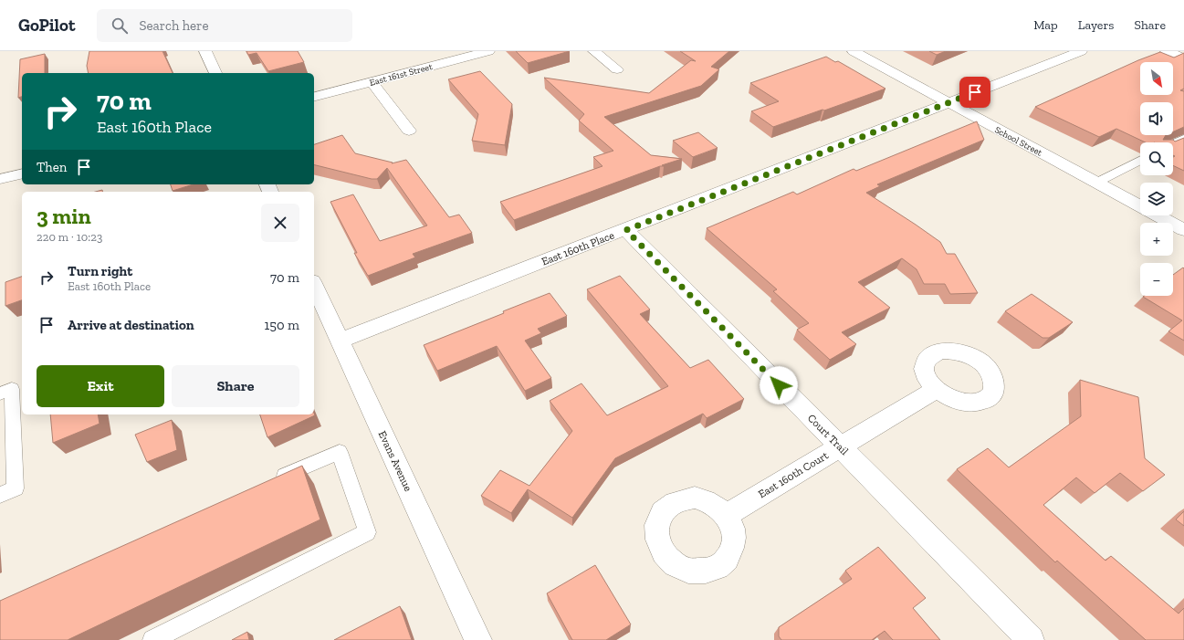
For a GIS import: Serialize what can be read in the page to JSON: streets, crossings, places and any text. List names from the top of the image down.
{
  "streets": {
    "street": [
      "East 161st Street",
      "School Street",
      "East 160th Place",
      "Court Trail",
      "Evans Avenue",
      "East 160th Court"
    ]
  },
  "crossings": [
    ["School Street", "East 160th Place"],
    ["East 160th Place", "Court Trail"],
    ["East 160th Place", "Evans Avenue"],
    ["Court Trail", "East 160th Court"]
  ],
  "north": "bottom right",
  "page": {
    "header": "GoPilot",
    "search": "Search here",
    "nav": ["Map", "Layers", "Share"],
    "map_buttons": ["+", "−"],
    "turn": ["70 m", "East 160th Place"],
    "then": "Then",
    "heading": ["3 min", "220 m · 10:23"],
    "list": [
      {
        "name": "Turn right",
        "note": "East 160th Place",
        "value": "70 m"
      },
      {
        "name": "Arrive at destination",
        "value": "150 m"
      }
    ],
    "buttons": ["Exit", "Share"]
  }
}
